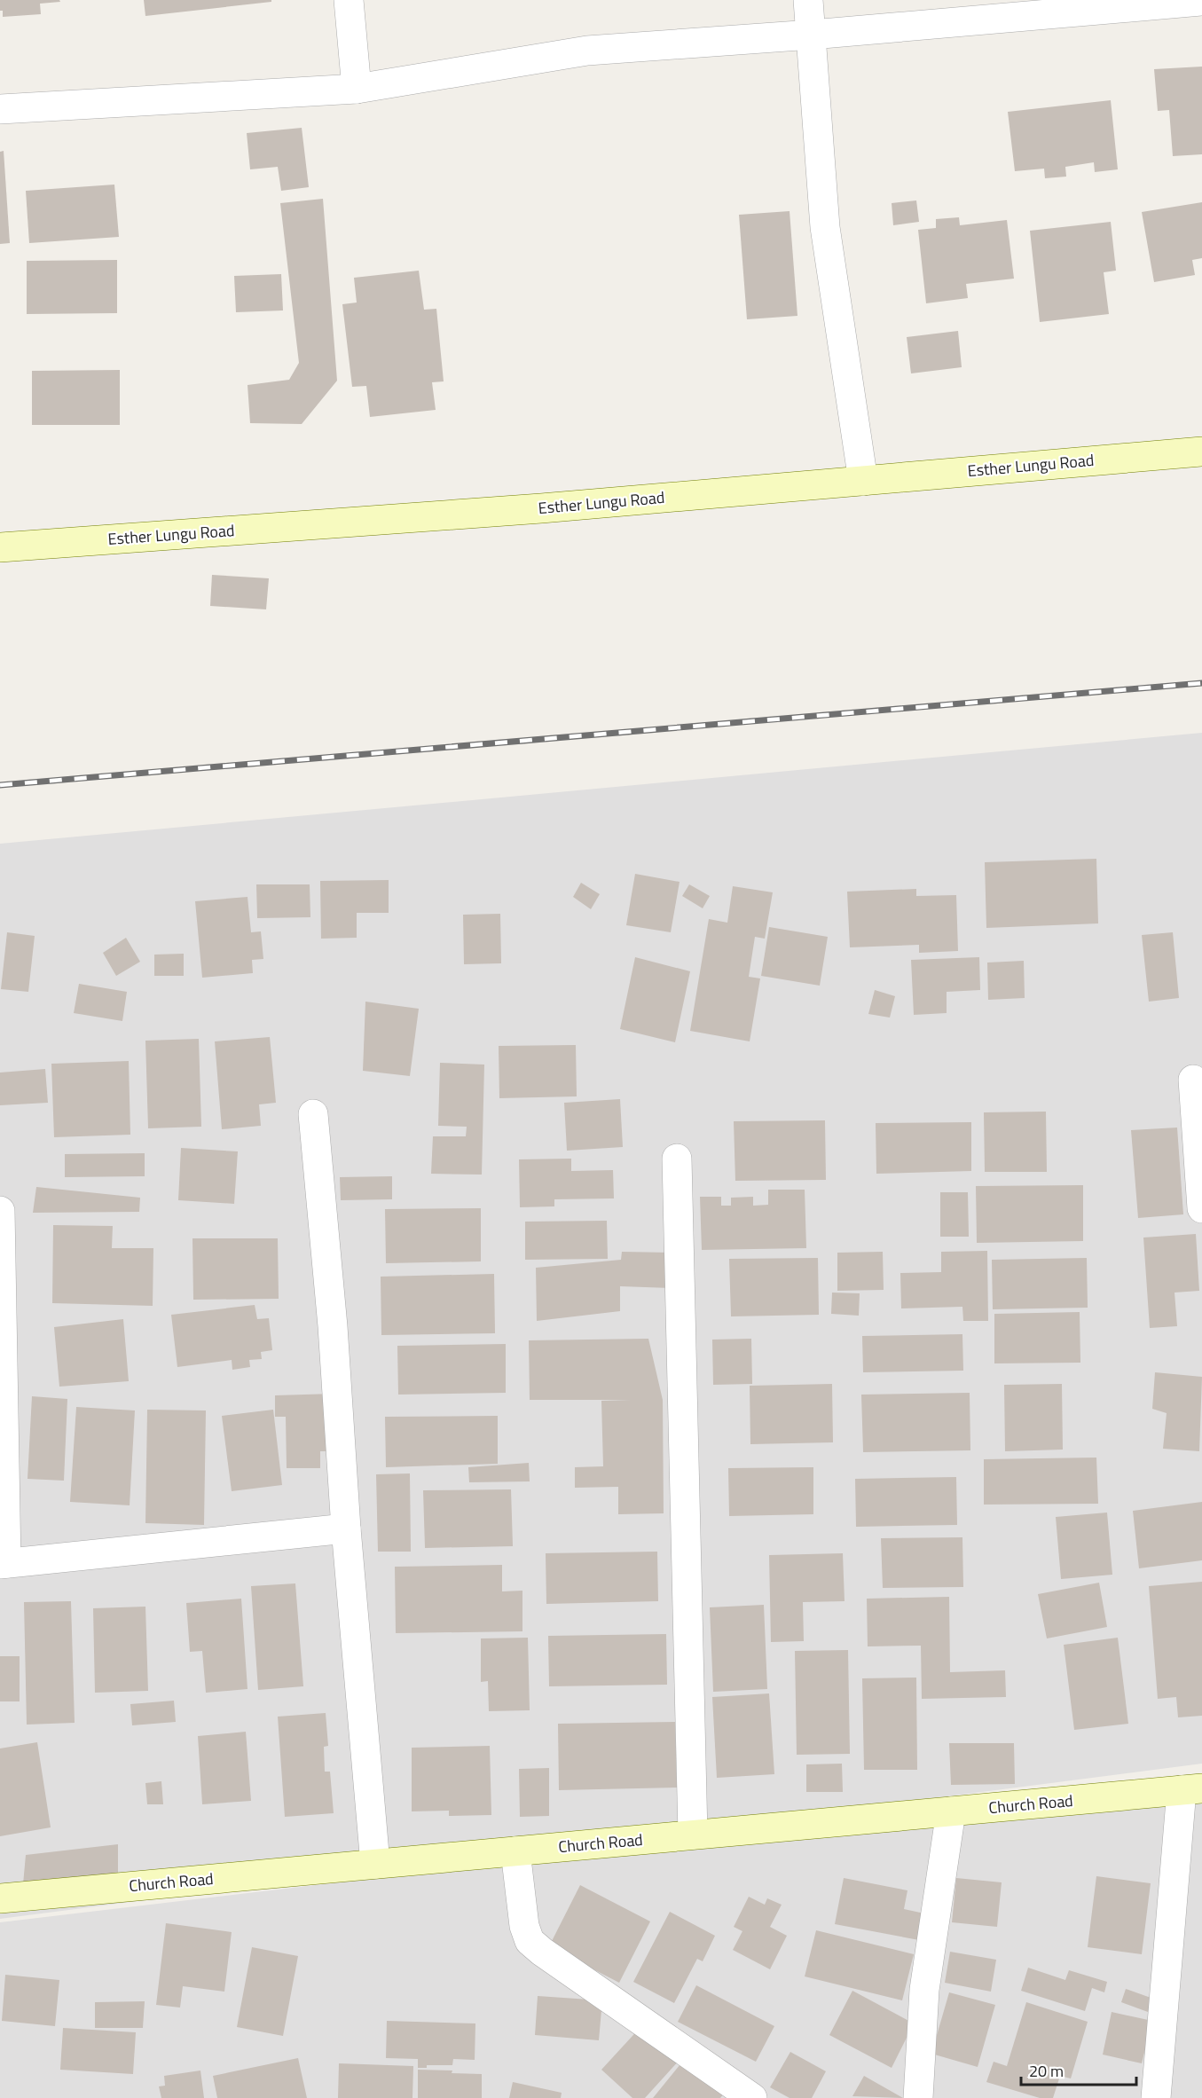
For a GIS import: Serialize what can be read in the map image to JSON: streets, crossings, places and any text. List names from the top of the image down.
{
  "streets": {
    "street": ["Esther Lungu Road", "Church Road"]
  },
  "scale_bar": "20 m"
}
